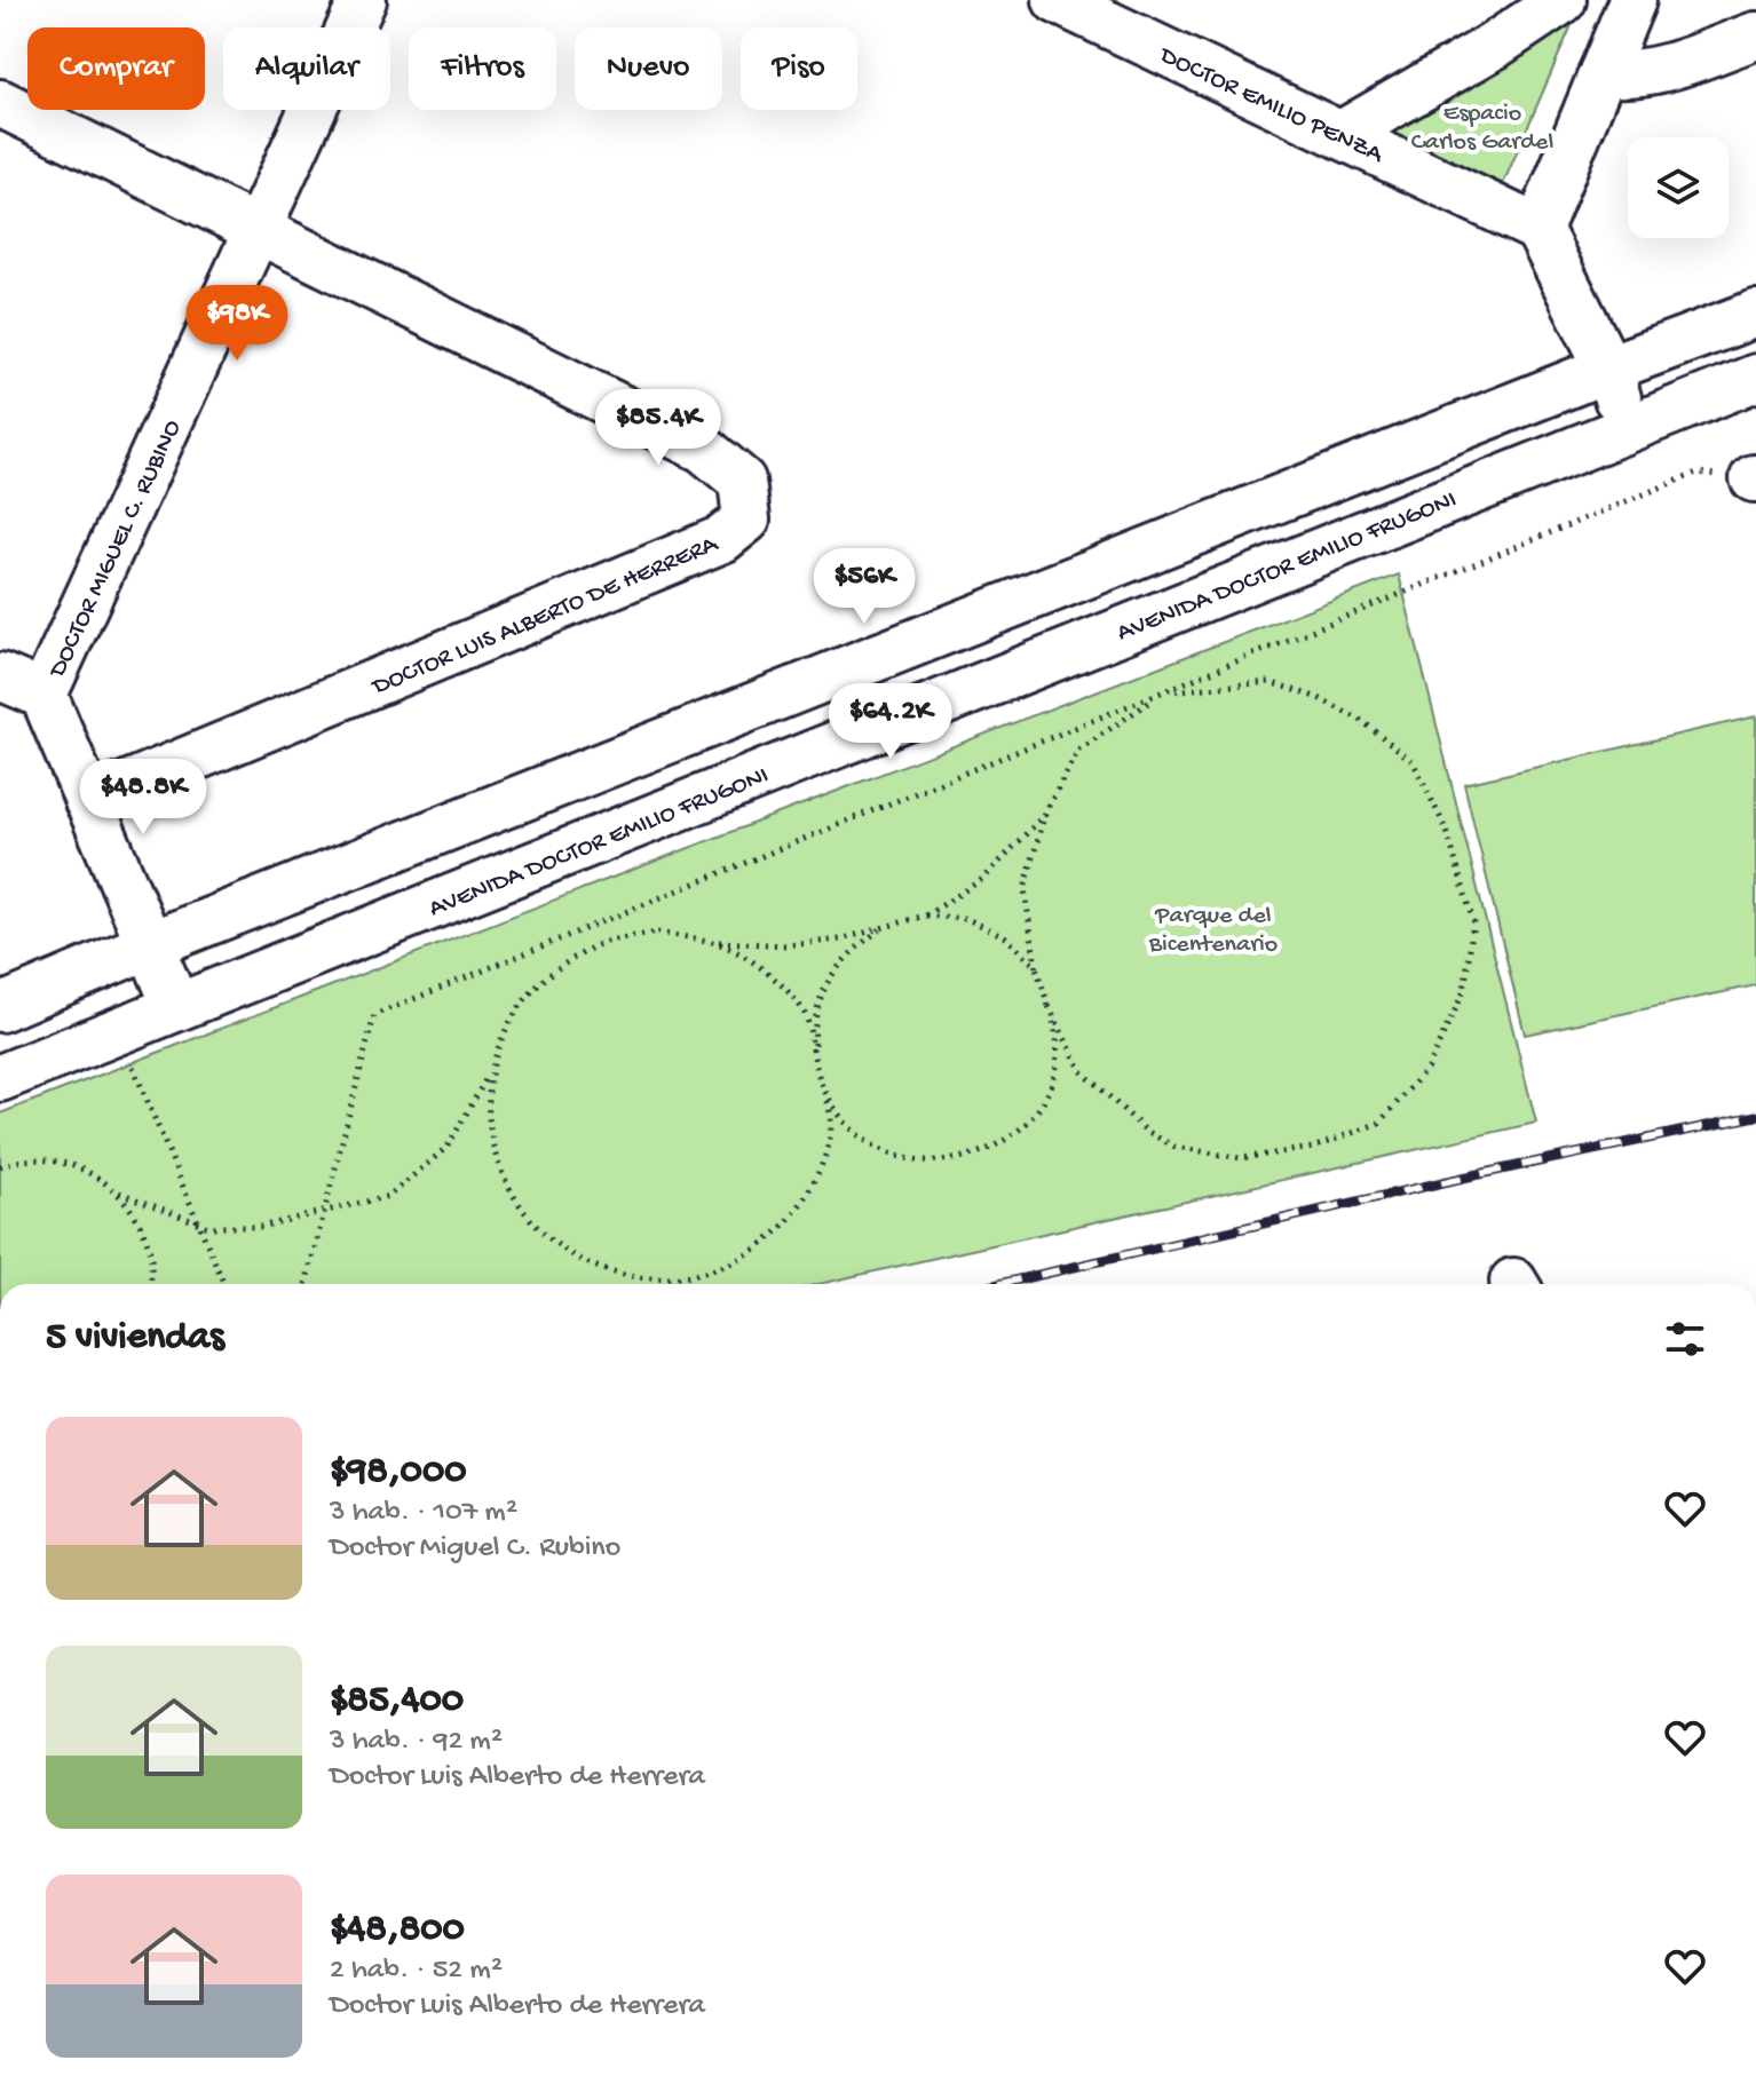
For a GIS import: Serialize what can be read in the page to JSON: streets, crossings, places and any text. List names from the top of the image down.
{
  "streets": {
    "street": [
      "DOCTOR EMILIO PENZA",
      "DOCTOR MIGUEL C. RUBINO",
      "AVENIDA DOCTOR EMILIO FRUGONI",
      "DOCTOR LUIS ALBERTO DE HERRERA"
    ]
  },
  "crossings": [
    ["DOCTOR MIGUEL C. RUBINO", "DOCTOR LUIS ALBERTO DE HERRERA"]
  ],
  "parks": ["Espacio Carlos Gardel", "Parque del Bicentenario"],
  "page": {
    "chip": [
      "Comprar",
      "Alquilar",
      "Filtros",
      "Nuevo",
      "Piso"
    ],
    "price": [
      "$98K",
      "$85.4K",
      "$56K",
      "$64.2K",
      "$48.8K"
    ],
    "heading": "5 viviendas",
    "list": [
      {
        "name": "$98,000",
        "note": "3 hab. · 107 m² · Doctor Miguel C. Rubino"
      },
      {
        "name": "$85,400",
        "note": "3 hab. · 92 m² · Doctor Luis Alberto de Herrera"
      },
      {
        "name": "$48,800",
        "note": "2 hab. · 52 m² · Doctor Luis Alberto de Herrera"
      }
    ]
  }
}
